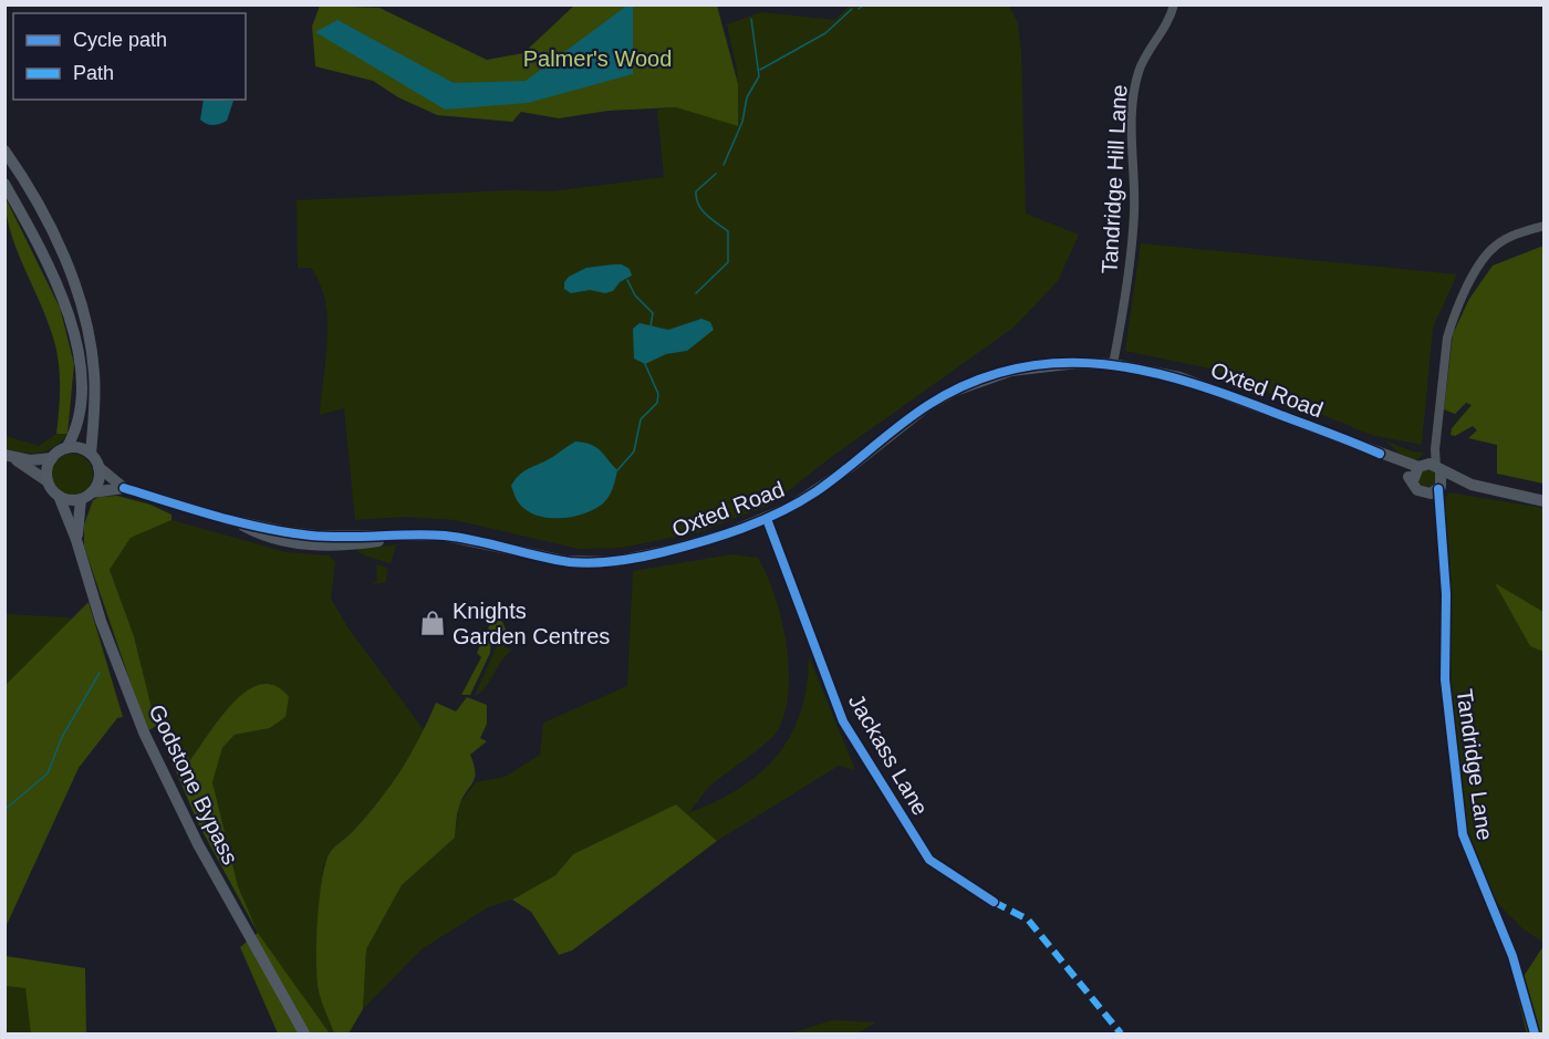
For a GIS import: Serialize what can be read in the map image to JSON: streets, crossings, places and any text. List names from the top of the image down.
{
  "streets": {
    "highway": ["Godstone Bypass"],
    "main road": ["Oxted Road"],
    "street": ["Tandridge Hill Lane", "Jackass Lane", "Tandridge Lane"]
  },
  "crossings": [
    ["Tandridge Hill Lane", "Oxted Road"],
    ["Oxted Road", "Jackass Lane"],
    ["Oxted Road", "Tandridge Lane"],
    ["Oxted Road", "Godstone Bypass"]
  ],
  "parks": ["Palmer's Wood"],
  "places": {
    "shop": ["Knights Garden Centres"]
  },
  "legend": ["Cycle path", "Path"]
}
